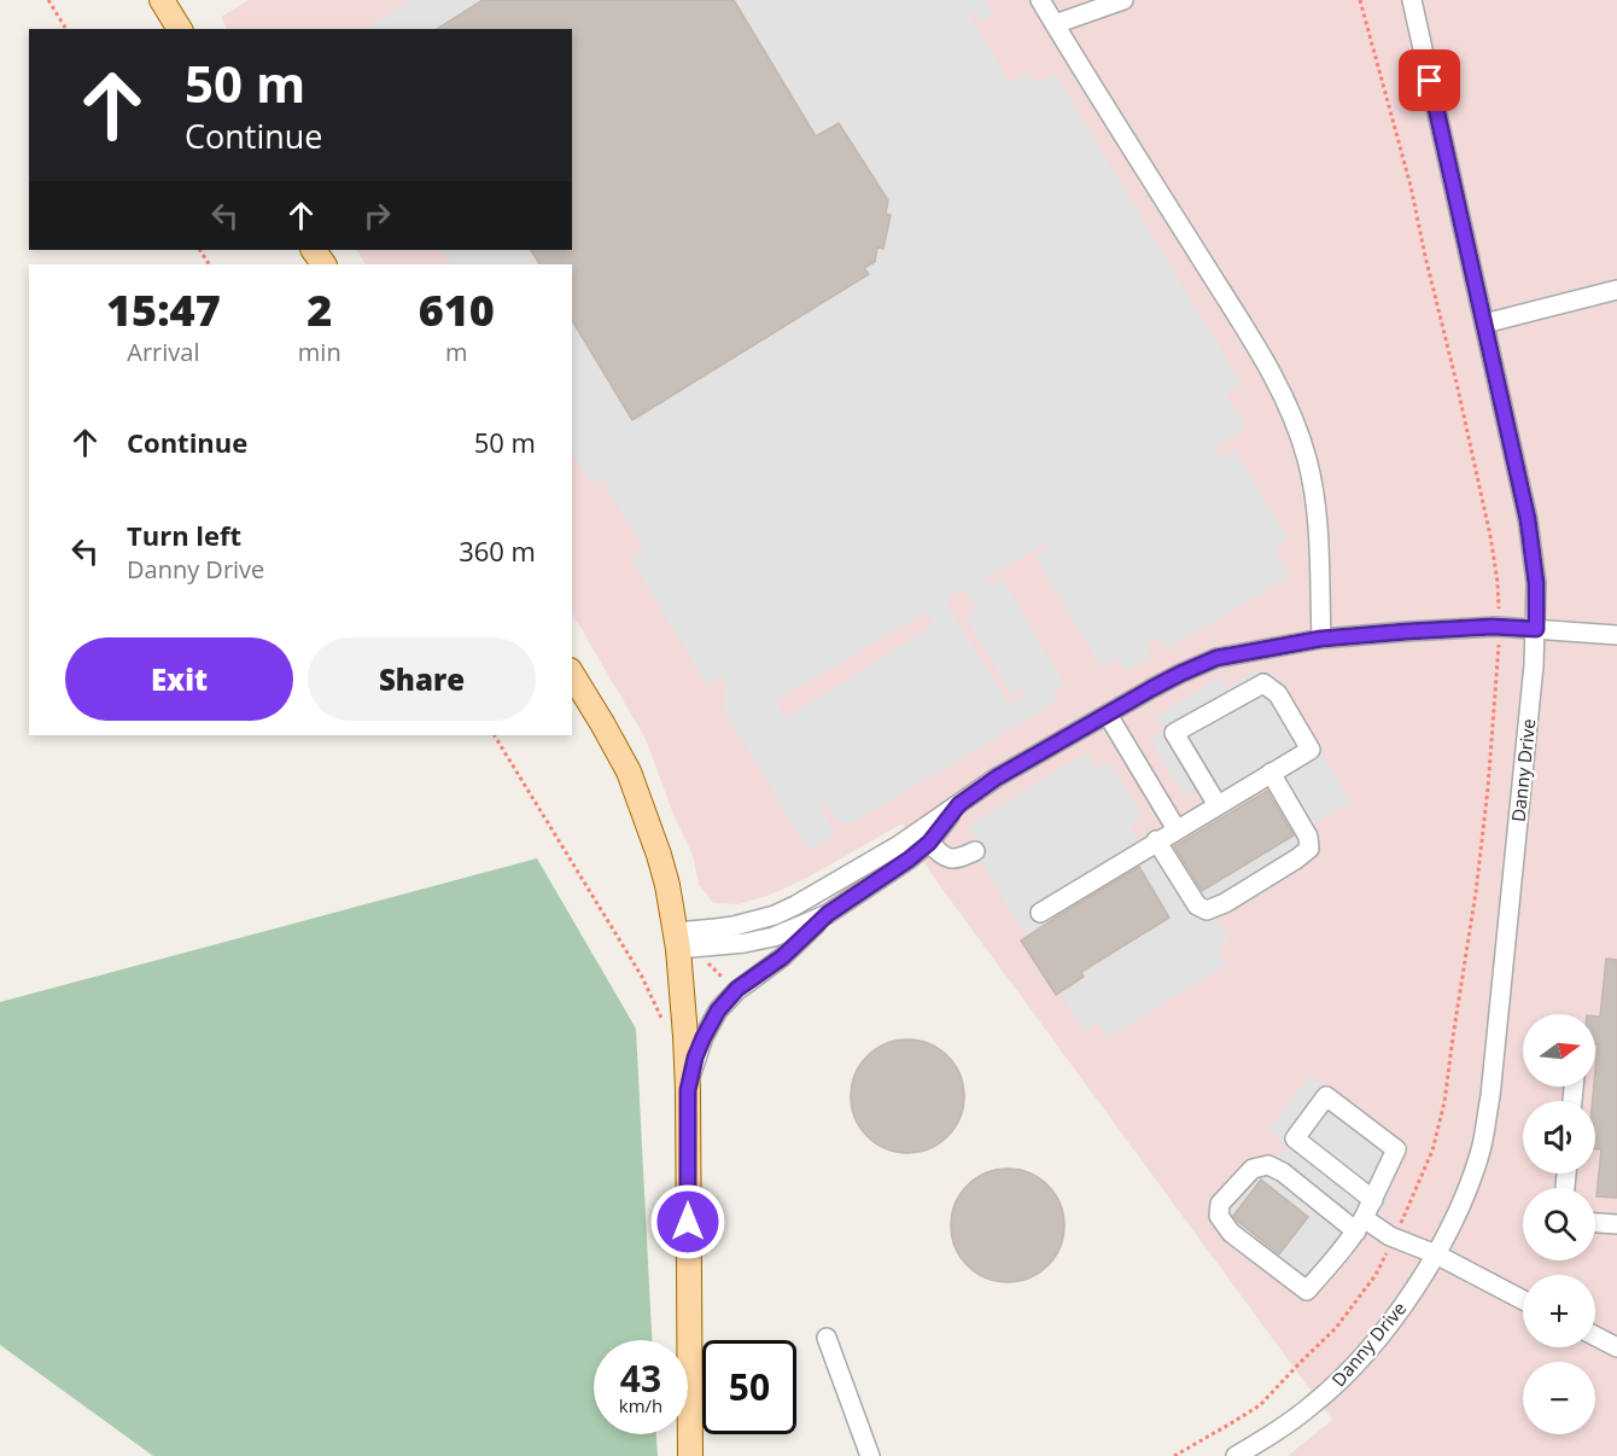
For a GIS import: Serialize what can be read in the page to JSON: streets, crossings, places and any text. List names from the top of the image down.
{
  "streets": {
    "street": ["Danny Drive"]
  },
  "north": "right",
  "page": {
    "turn": ["50 m", "Continue"],
    "eta": [
      "15:47",
      "Arrival",
      "2",
      "min",
      "610",
      "m"
    ],
    "list": [
      {
        "name": "Continue",
        "value": "50 m"
      },
      {
        "name": "Turn left",
        "note": "Danny Drive",
        "value": "360 m"
      }
    ],
    "buttons": ["Exit", "Share"],
    "map_buttons": ["+", "−"],
    "speed": "43 km/h",
    "limit": "50"
  }
}
